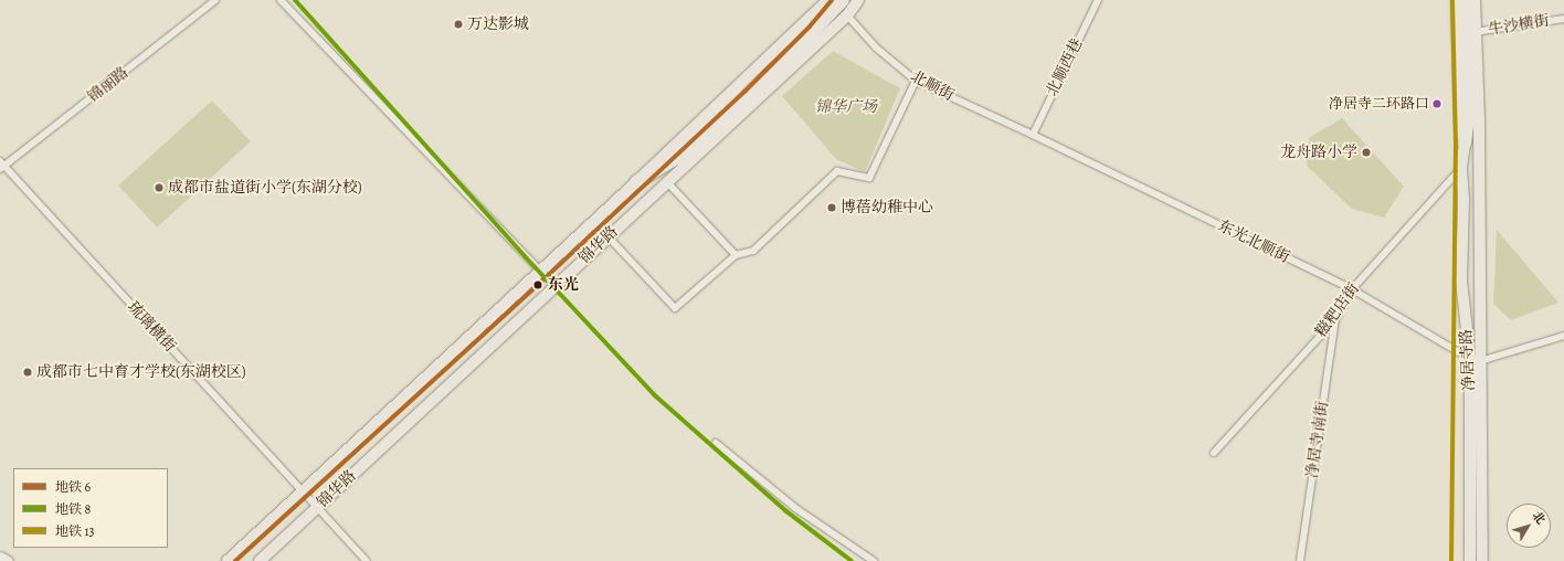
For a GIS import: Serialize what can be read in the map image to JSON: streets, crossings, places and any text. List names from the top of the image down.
{
  "streets": {
    "main road": ["锦华路", "净居寺路"],
    "street": [
      "牛沙横街",
      "北顺西巷",
      "锦丽路",
      "北顺街",
      "东光北顺街",
      "糍粑店街",
      "琉璃横街",
      "净居寺南街"
    ]
  },
  "crossings": [
    ["牛沙横街", "净居寺路"],
    ["北顺西巷", "北顺街"],
    ["北顺西巷", "东光北顺街"],
    ["锦丽路", "琉璃横街"],
    ["北顺街", "东光北顺街"],
    ["北顺街", "锦华路"],
    ["东光北顺街", "糍粑店街"],
    ["东光北顺街", "净居寺路"],
    ["锦华路", "琉璃横街"],
    ["糍粑店街", "净居寺路"],
    ["糍粑店街", "净居寺南街"]
  ],
  "parks": ["锦华广场"],
  "places": [
    "万达影城",
    "净居寺二环路口",
    "龙舟路小学",
    "成都市盐道街小学(东湖分校)",
    "博蓓幼稚中心",
    "东光",
    "成都市七中育才学校(东湖校区)"
  ],
  "lines": ["metro line 6", "metro line 8", "metro line 13"],
  "legend": ["地铁 6", "地铁 8", "地铁 13"],
  "north": "top right"
}
